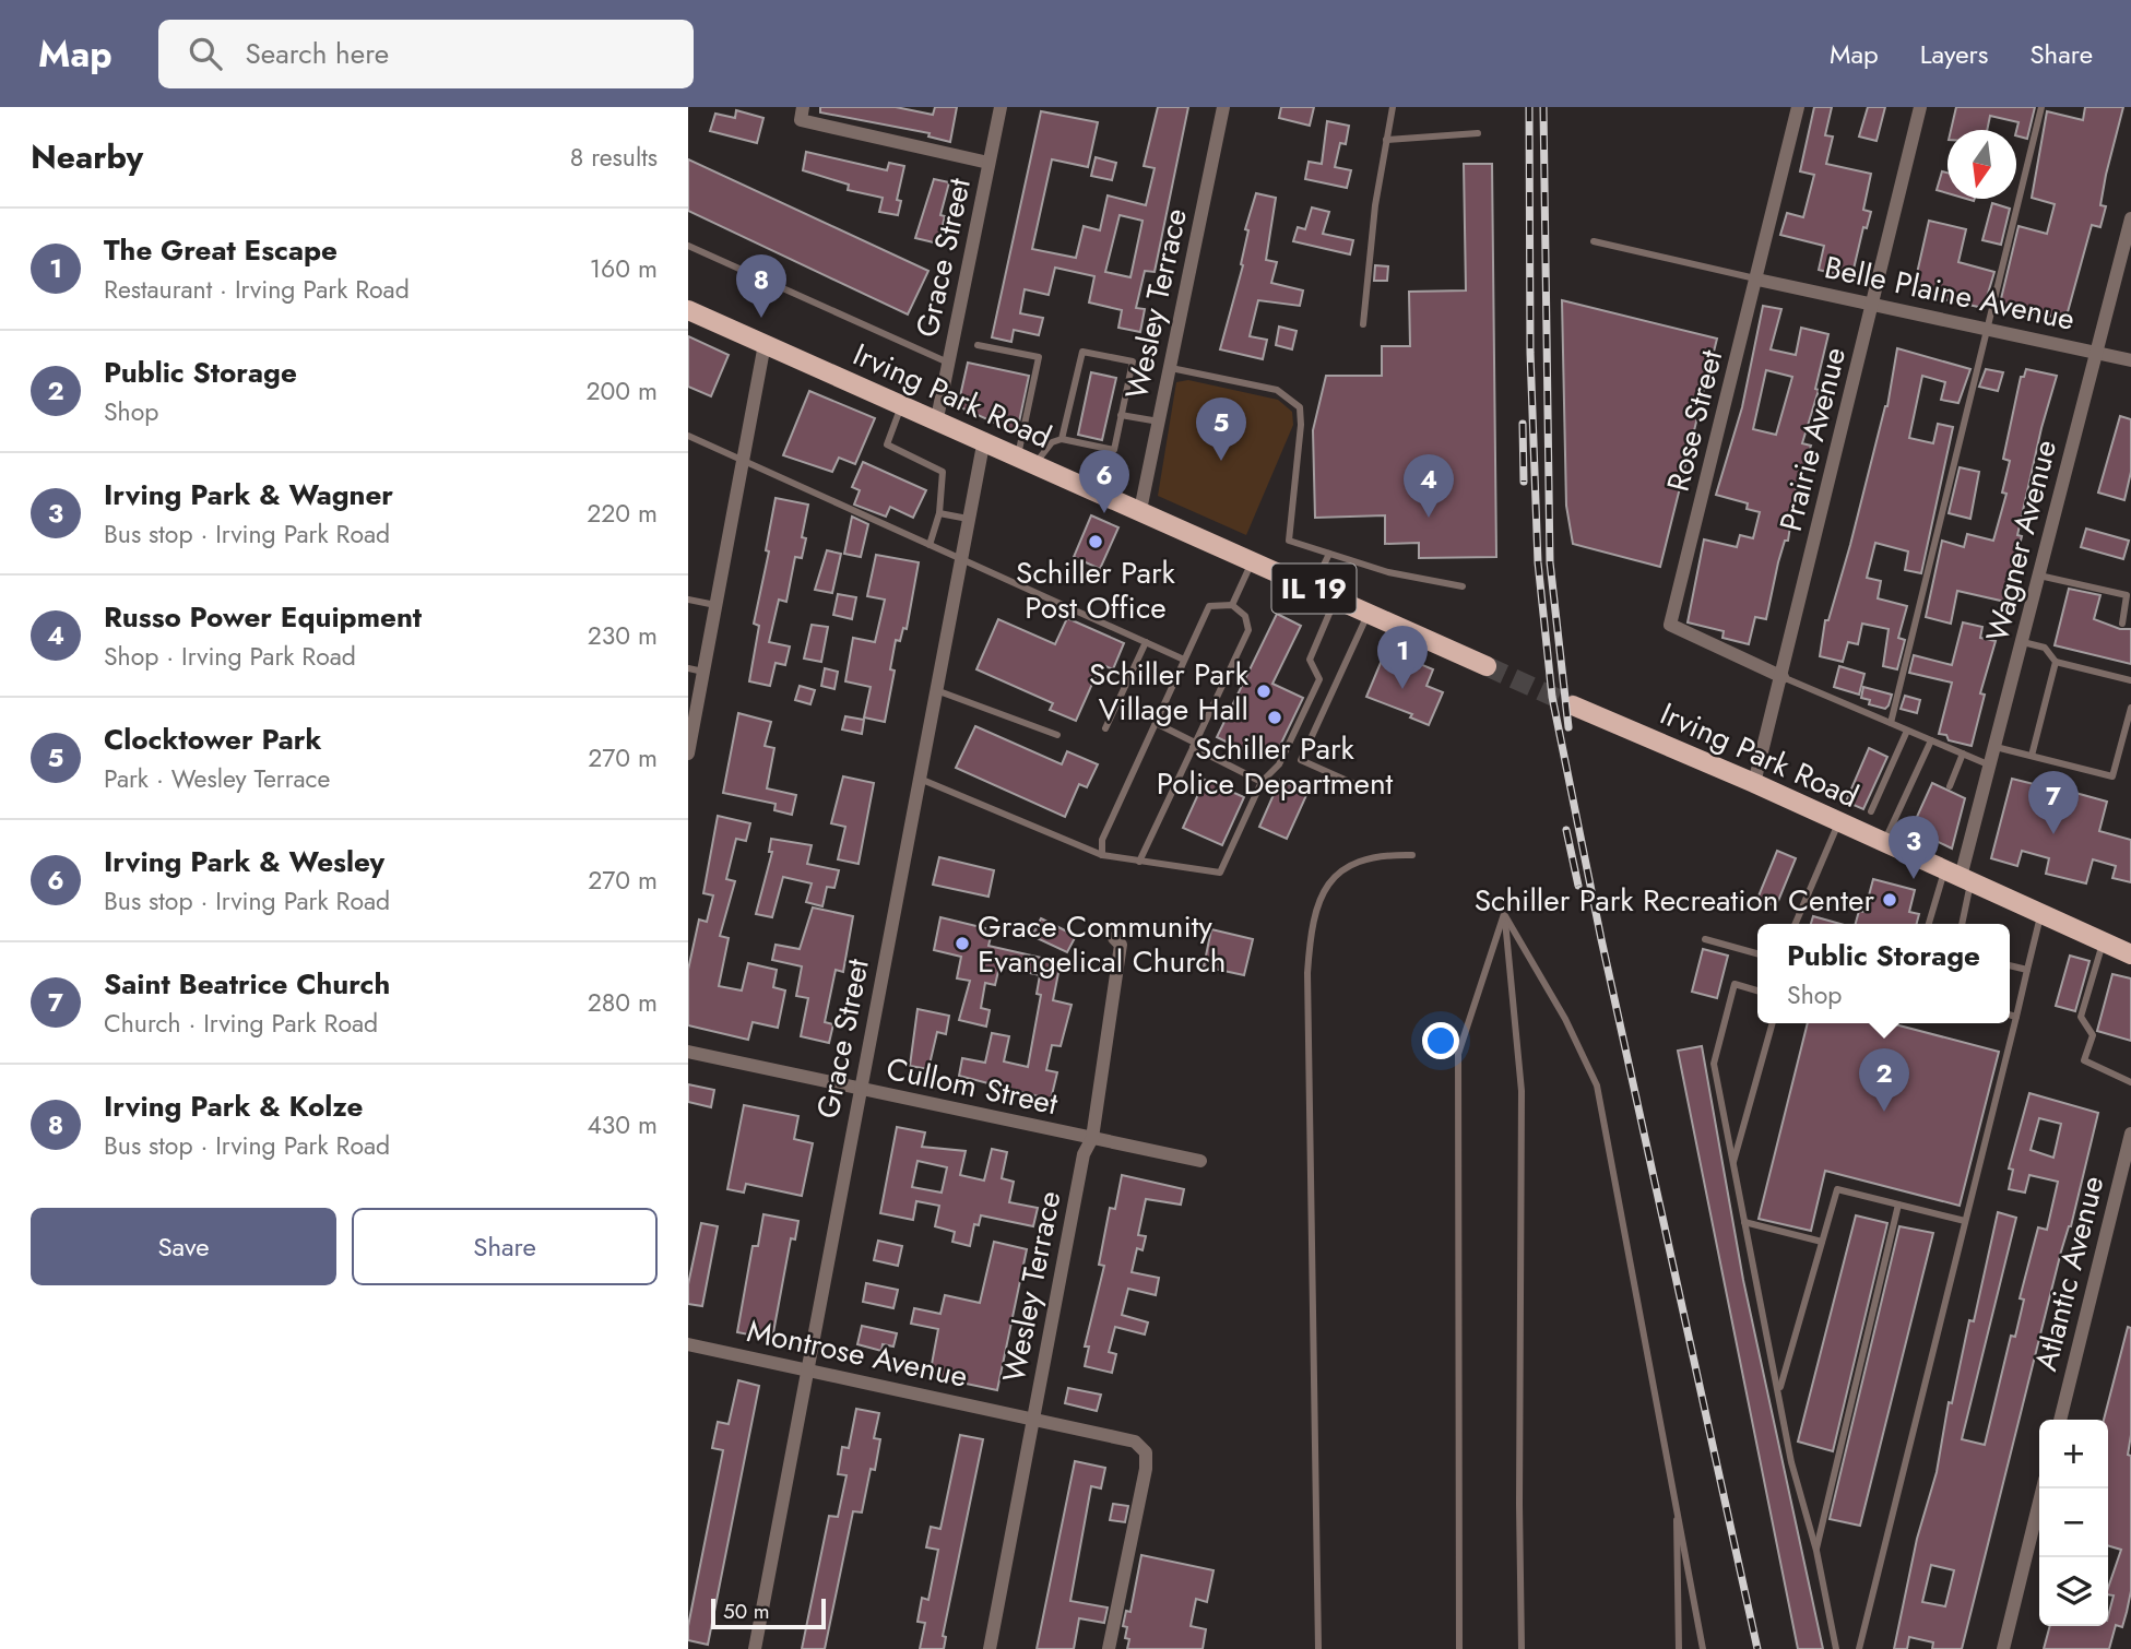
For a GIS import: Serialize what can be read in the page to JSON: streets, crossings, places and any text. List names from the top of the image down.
{
  "streets": {
    "main road": ["Irving Park Road", "IL 19"],
    "street": [
      "Grace Street",
      "Belle Plaine Avenue",
      "Wesley Terrace",
      "Rose Street",
      "Prairie Avenue",
      "Wagner Avenue",
      "Cullom Street",
      "Atlantic Avenue",
      "Montrose Avenue"
    ]
  },
  "crossings": [
    ["Grace Street", "Irving Park Road"],
    ["Grace Street", "Cullom Street"],
    ["Grace Street", "Montrose Avenue"],
    ["Belle Plaine Avenue", "Rose Street"],
    ["Belle Plaine Avenue", "Prairie Avenue"],
    ["Belle Plaine Avenue", "Wagner Avenue"],
    ["Wesley Terrace", "Irving Park Road"],
    ["Wesley Terrace", "Cullom Street"],
    ["Wesley Terrace", "Montrose Avenue"],
    ["Irving Park Road", "Prairie Avenue"],
    ["Irving Park Road", "Wagner Avenue"],
    ["Rose Street", "Prairie Avenue"]
  ],
  "places": [
    "Schiller Park Post Office",
    "Schiller Park Village Hall",
    "Schiller Park Police Department",
    "Schiller Park Recreation Center",
    "Grace Community Evangelical Church"
  ],
  "scale_bar": "50 m",
  "north": "bottom",
  "page": {
    "header": "Map",
    "search": "Search here",
    "nav": ["Map", "Layers", "Share"],
    "heading": ["Nearby", "8 results"],
    "list": [
      {
        "mark": "1",
        "name": "The Great Escape",
        "note": "Restaurant · Irving Park Road",
        "value": "160 m"
      },
      {
        "mark": "2",
        "name": "Public Storage",
        "note": "Shop",
        "value": "200 m"
      },
      {
        "mark": "3",
        "name": "Irving Park & Wagner",
        "note": "Bus stop · Irving Park Road",
        "value": "220 m"
      },
      {
        "mark": "4",
        "name": "Russo Power Equipment",
        "note": "Shop · Irving Park Road",
        "value": "230 m"
      },
      {
        "mark": "5",
        "name": "Clocktower Park",
        "note": "Park · Wesley Terrace",
        "value": "270 m"
      },
      {
        "mark": "6",
        "name": "Irving Park & Wesley",
        "note": "Bus stop · Irving Park Road",
        "value": "270 m"
      },
      {
        "mark": "7",
        "name": "Saint Beatrice Church",
        "note": "Church · Irving Park Road",
        "value": "280 m"
      },
      {
        "mark": "8",
        "name": "Irving Park & Kolze",
        "note": "Bus stop · Irving Park Road",
        "value": "430 m"
      }
    ],
    "pins": [
      "8",
      "5",
      "6",
      "4",
      "1",
      "7",
      "3",
      "2"
    ],
    "popup": ["Public Storage", "Shop"],
    "buttons": ["Save", "Share"],
    "map_buttons": ["+", "−"],
    "scale": "50 m"
  }
}
